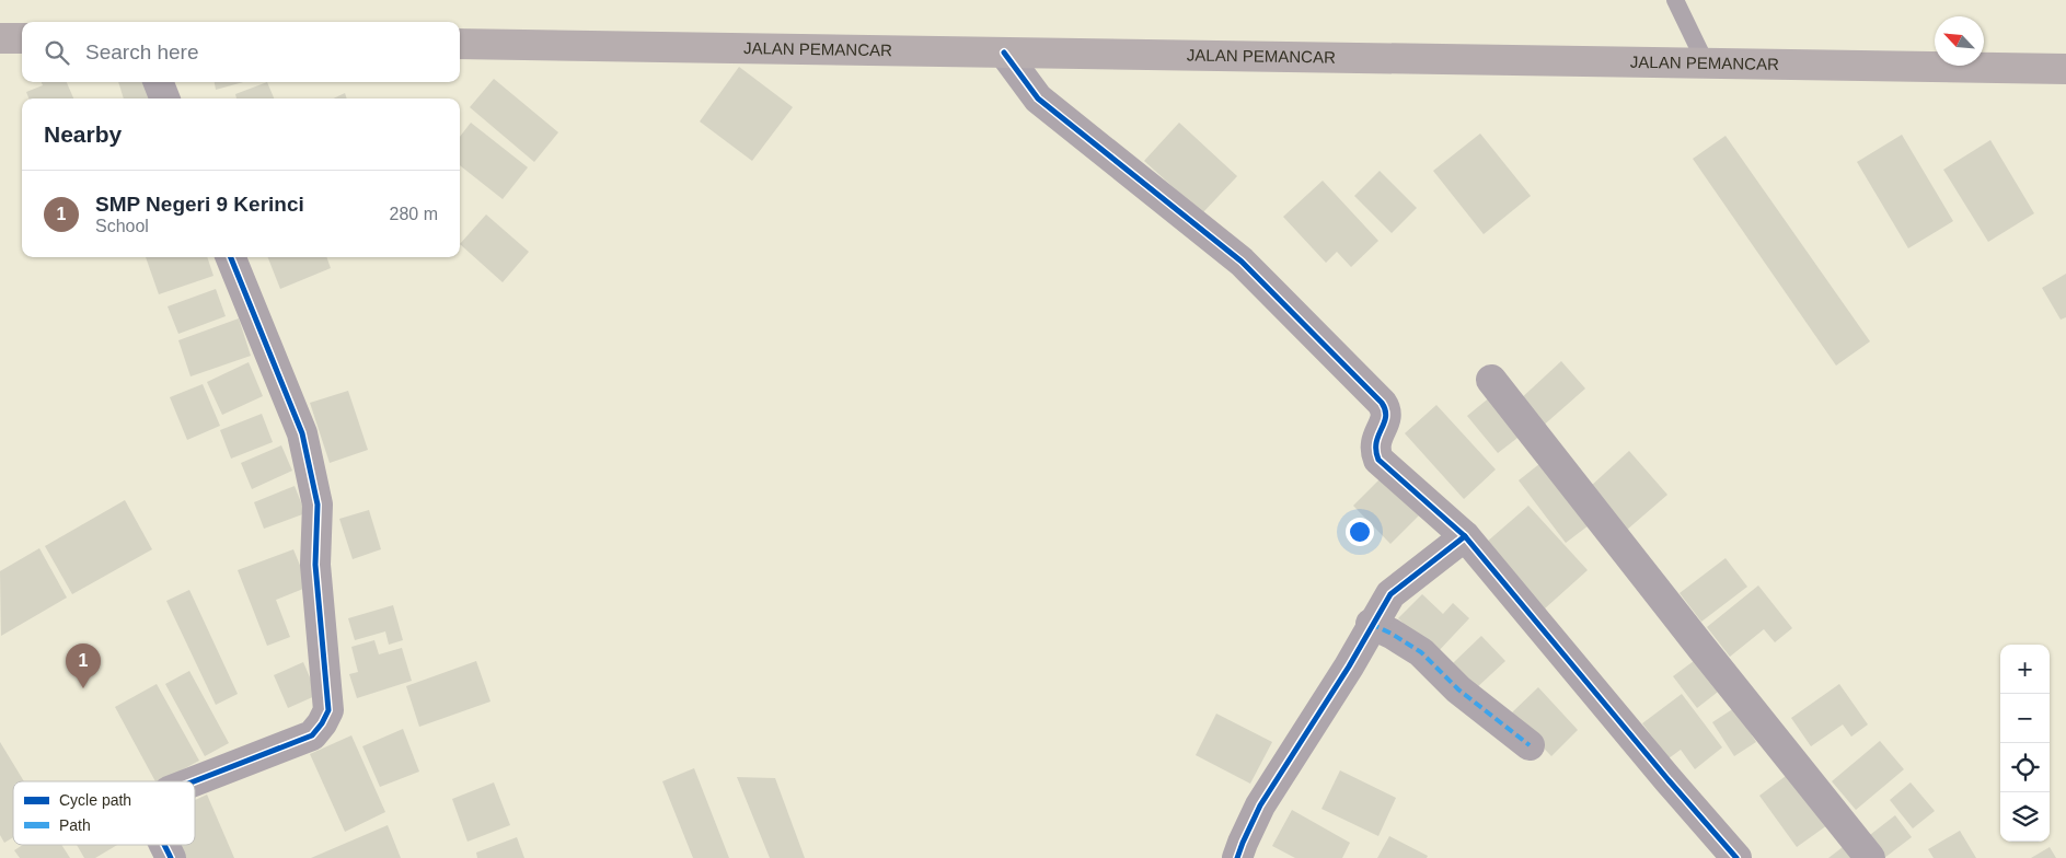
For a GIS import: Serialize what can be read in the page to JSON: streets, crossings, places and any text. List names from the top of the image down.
{
  "streets": {
    "main road": ["JALAN PEMANCAR"]
  },
  "legend": ["Cycle path", "Path"],
  "north": "top left",
  "page": {
    "search": "Search here",
    "heading": "Nearby",
    "list": [
      {
        "mark": "1",
        "name": "SMP Negeri 9 Kerinci",
        "note": "School",
        "value": "280 m"
      }
    ],
    "pins": "1",
    "map_buttons": ["+", "−"]
  }
}
